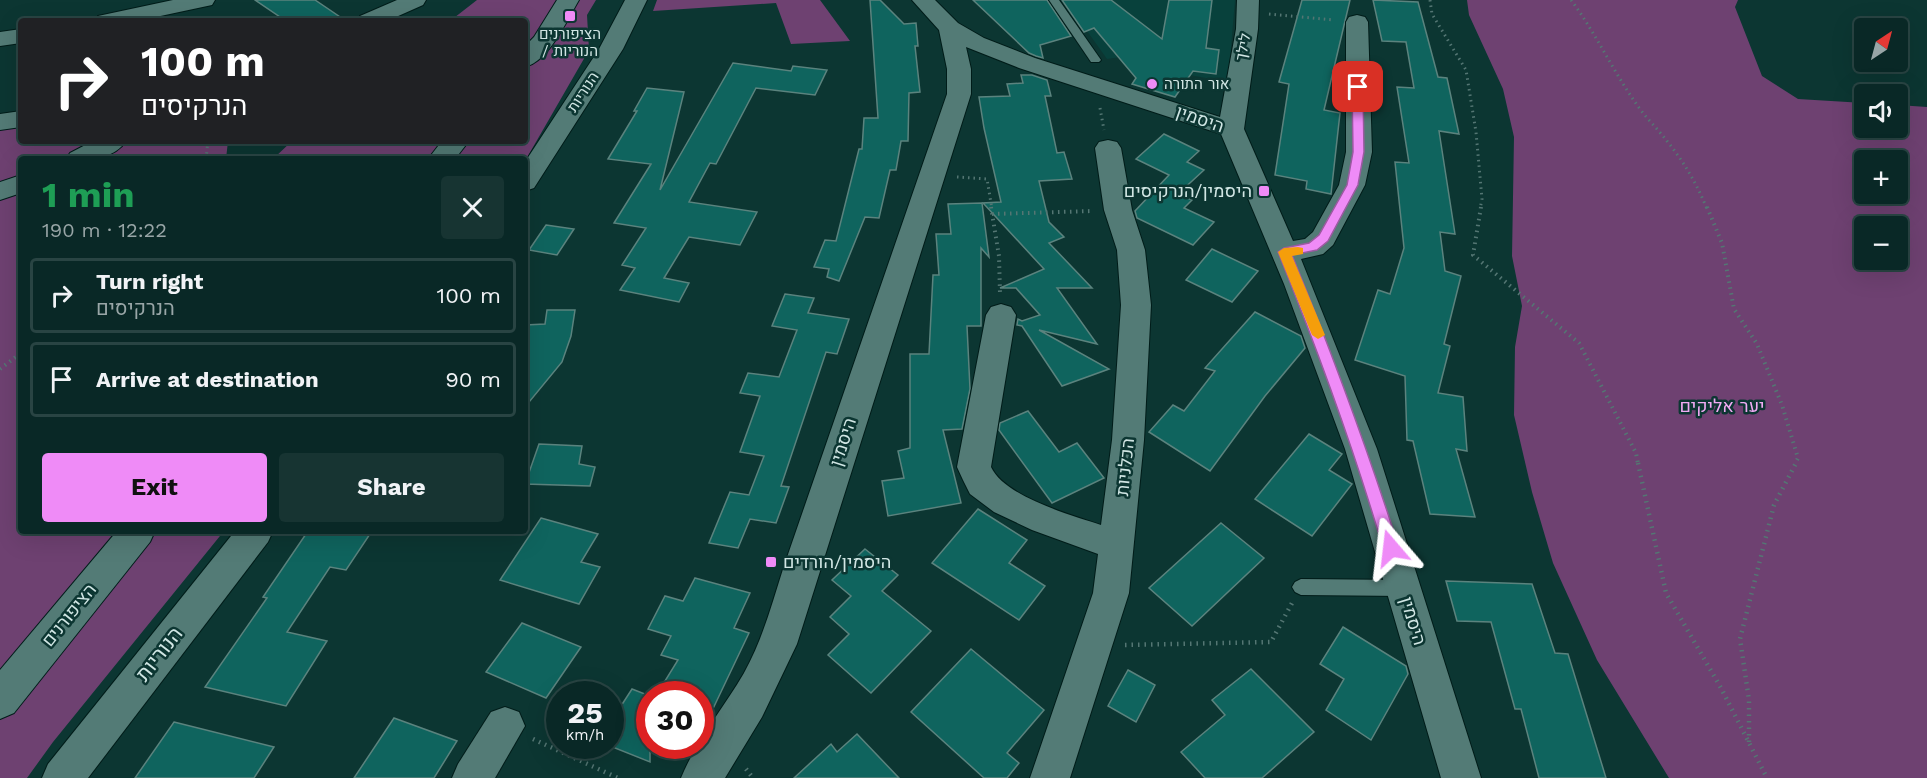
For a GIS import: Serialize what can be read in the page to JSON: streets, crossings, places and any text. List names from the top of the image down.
{
  "streets": {
    "street": [
      "לילך",
      "הנוריות",
      "היסמין",
      "הכלניות",
      "הציפורנים"
    ]
  },
  "crossings": [
    ["לילך", "היסמין"]
  ],
  "parks": ["יער אליקים"],
  "places": {
    "transit": ["הציפורנים / הנוריות", "היסמין/הנרקיסים", "היסמין/הורדים"],
    "other": ["אור התורה"]
  },
  "north": "top right",
  "page": {
    "map_buttons": ["+", "−"],
    "turn": ["100 m", "הנרקיסים"],
    "heading": ["1 min", "190 m · 12:22"],
    "list": [
      {
        "name": "Turn right",
        "note": "הנרקיסים",
        "value": "100 m"
      },
      {
        "name": "Arrive at destination",
        "value": "90 m"
      }
    ],
    "buttons": ["Exit", "Share"],
    "speed": "25 km/h",
    "limit": "30"
  }
}
